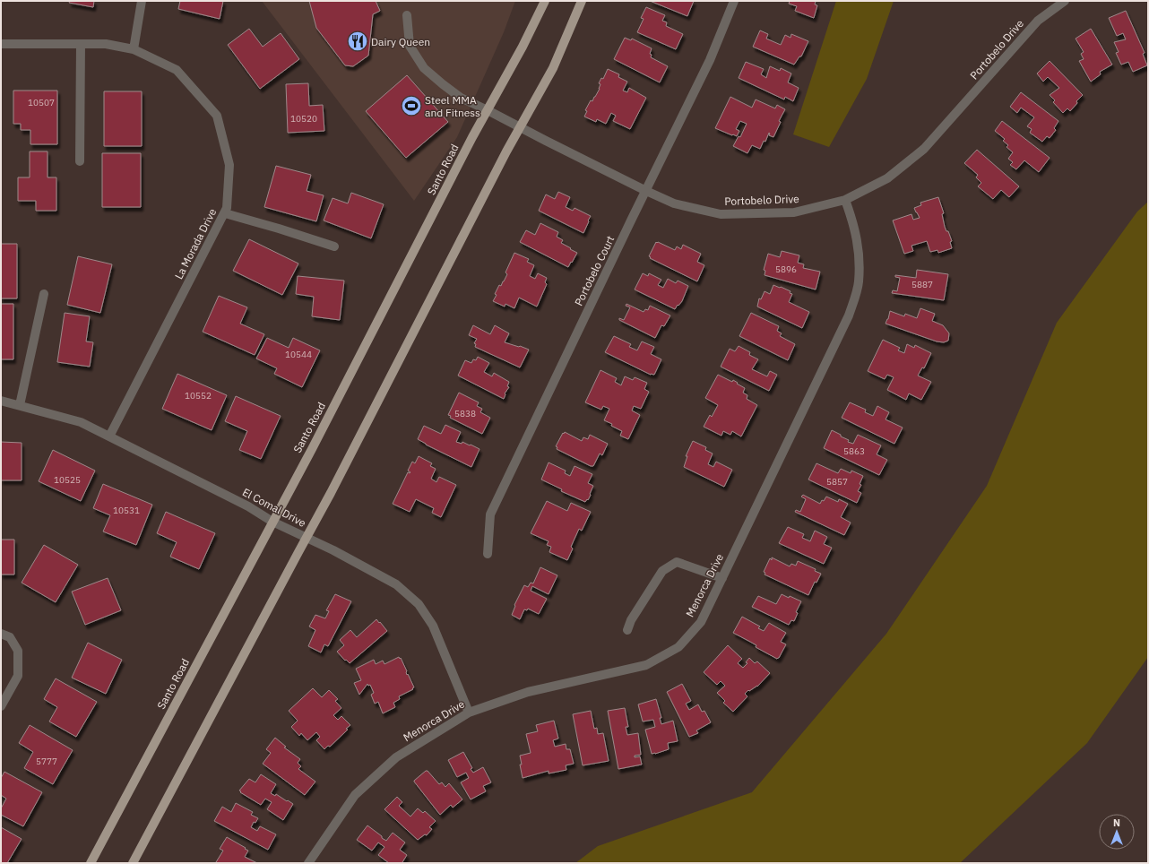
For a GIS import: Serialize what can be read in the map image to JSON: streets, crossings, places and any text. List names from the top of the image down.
{
  "streets": {
    "main road": ["Santo Road"],
    "street": [
      "Portobelo Drive",
      "La Morada Drive",
      "Portobelo Court",
      "El Comal Drive",
      "Menorca Drive"
    ]
  },
  "crossings": [
    ["Portobelo Drive", "Santo Road"],
    ["Portobelo Drive", "Portobelo Court"],
    ["Portobelo Drive", "Menorca Drive"],
    ["Santo Road", "El Comal Drive"],
    ["La Morada Drive", "El Comal Drive"],
    ["El Comal Drive", "Menorca Drive"]
  ],
  "places": {
    "restaurant": ["Dairy Queen"],
    "sports": ["Steel MMA and Fitness"]
  },
  "house_numbers": [
    "10507",
    "10520",
    "5896",
    "5887",
    "10544",
    "10552",
    "5838",
    "5863",
    "10525",
    "5857",
    "10531",
    "5777"
  ],
  "north": "top"
}
